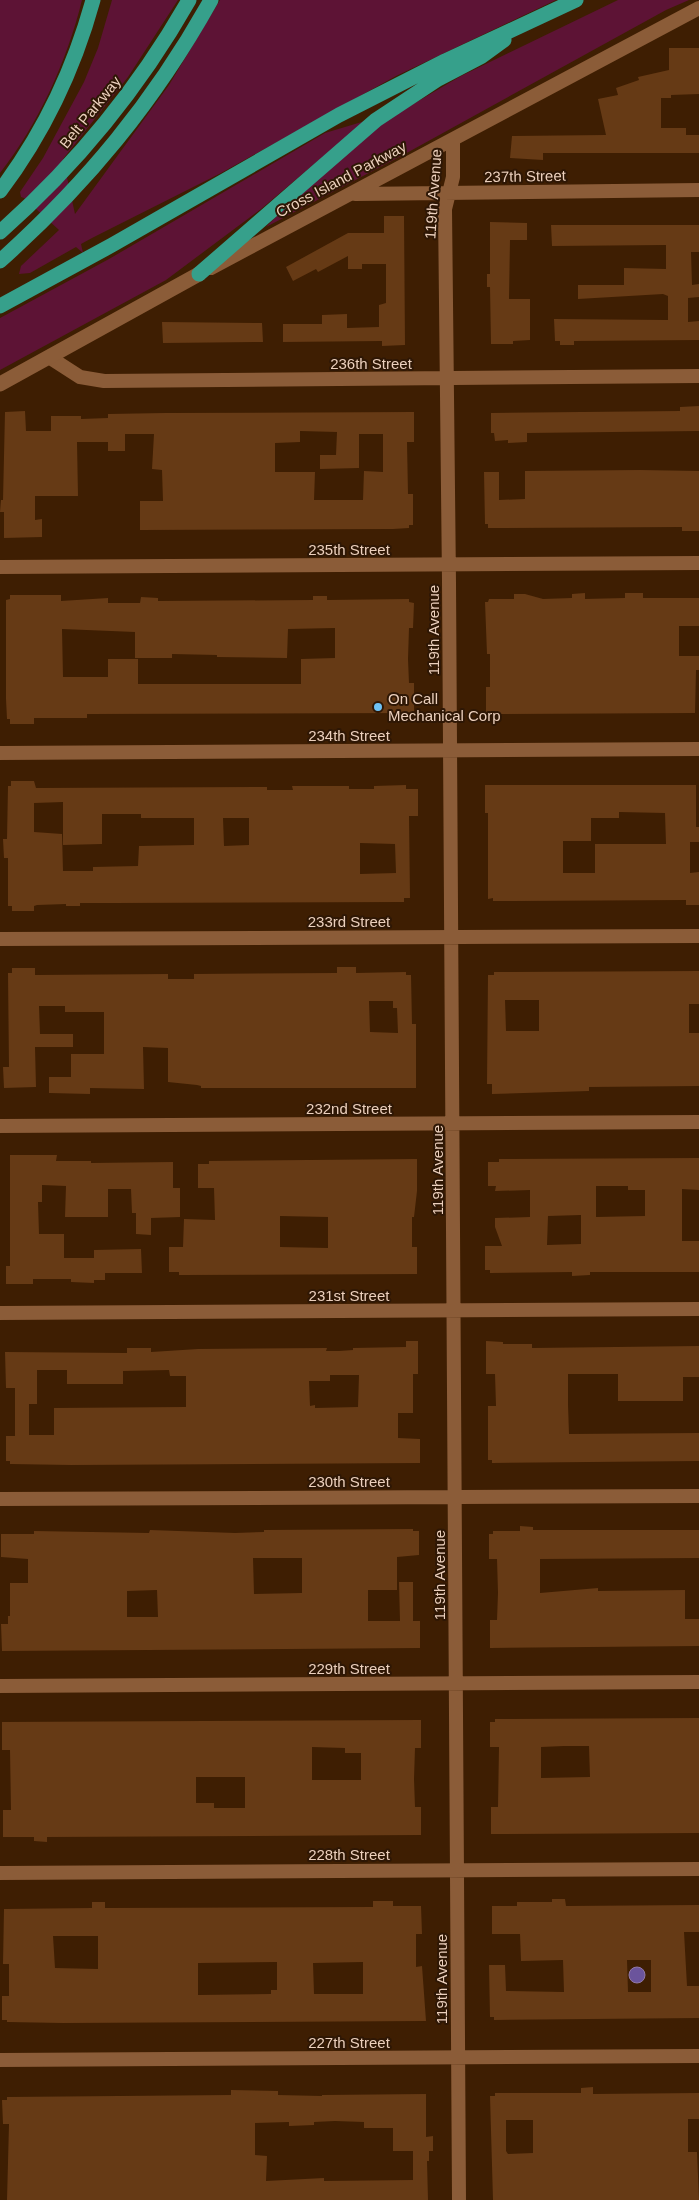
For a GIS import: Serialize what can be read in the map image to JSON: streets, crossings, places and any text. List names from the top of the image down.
{
  "streets": {
    "highway": ["Belt Parkway"],
    "street": [
      "237th Street",
      "Cross Island Parkway",
      "119th Avenue",
      "236th Street",
      "235th Street",
      "234th Street",
      "233rd Street",
      "232nd Street",
      "231st Street",
      "230th Street",
      "229th Street",
      "228th Street",
      "227th Street"
    ]
  },
  "crossings": [
    ["237th Street", "Cross Island Parkway"],
    ["237th Street", "119th Avenue"],
    ["Cross Island Parkway", "119th Avenue"],
    ["Cross Island Parkway", "236th Street"],
    ["119th Avenue", "236th Street"],
    ["119th Avenue", "235th Street"],
    ["119th Avenue", "234th Street"],
    ["119th Avenue", "233rd Street"],
    ["119th Avenue", "232nd Street"],
    ["119th Avenue", "231st Street"],
    ["119th Avenue", "230th Street"],
    ["119th Avenue", "229th Street"],
    ["119th Avenue", "228th Street"],
    ["119th Avenue", "227th Street"]
  ],
  "places": ["On Call Mechanical Corp"]
}
